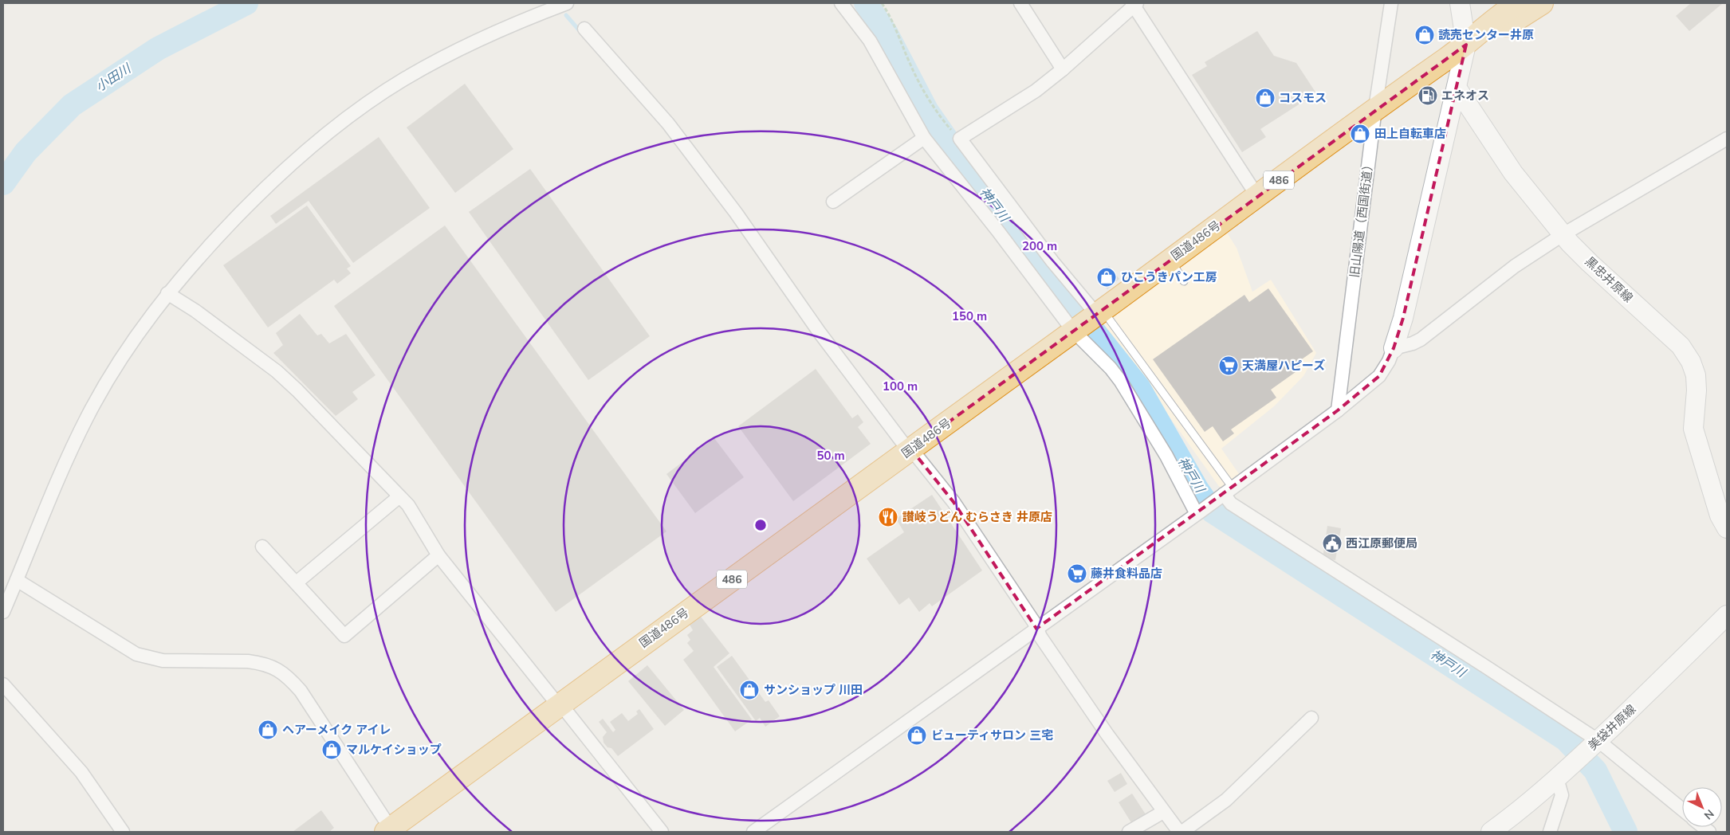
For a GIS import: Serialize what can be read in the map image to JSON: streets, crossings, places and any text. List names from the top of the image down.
{
  "streets": {
    "highway": ["486", "国道486号"],
    "main road": ["黒忠井原線", "美袋井原線"],
    "street": ["旧山陽道（西国街道）"]
  },
  "crossings": [
    ["旧山陽道（西国街道）", "国道486号"]
  ],
  "water": ["小田川", "神戸川"],
  "places": {
    "shop": [
      "読売センター井原",
      "コスモス",
      "田上自転車店",
      "ひこうきパン工房",
      "サンショップ 川田",
      "ヘアーメイク アイレ",
      "ビューティサロン 三宅",
      "マルケイショップ"
    ],
    "fuel station": ["エネオス"],
    "supermarket": ["天満屋ハピーズ", "藤井食料品店"],
    "restaurant": ["讃岐うどん むらさき 井原店"],
    "public building": ["西江原郵便局"]
  },
  "north": "bottom right",
  "rings": [
    "200 m",
    "150 m",
    "100 m",
    "50 m"
  ]
}
